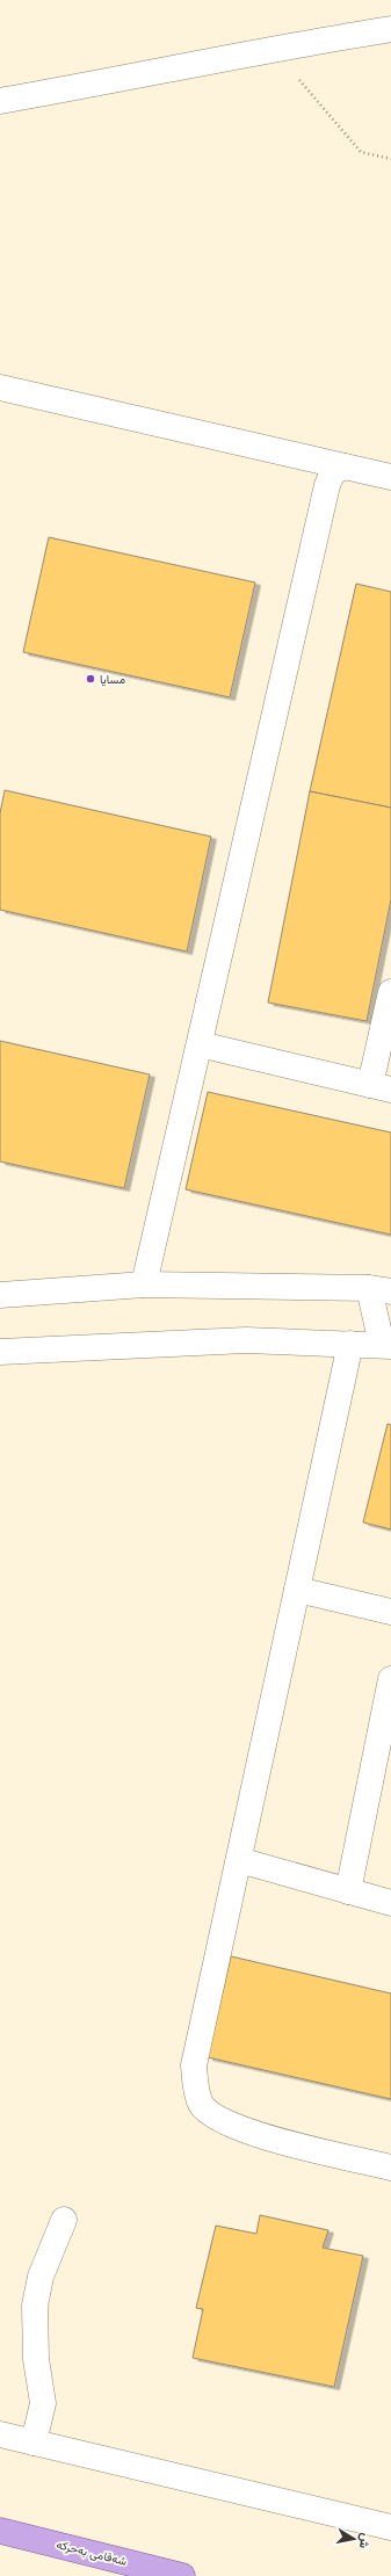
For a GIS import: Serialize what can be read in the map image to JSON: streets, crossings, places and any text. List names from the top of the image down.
{
  "streets": {
    "main road": ["شەقامی بەحرکە"]
  },
  "places": ["مسايا"],
  "north": "right"
}
